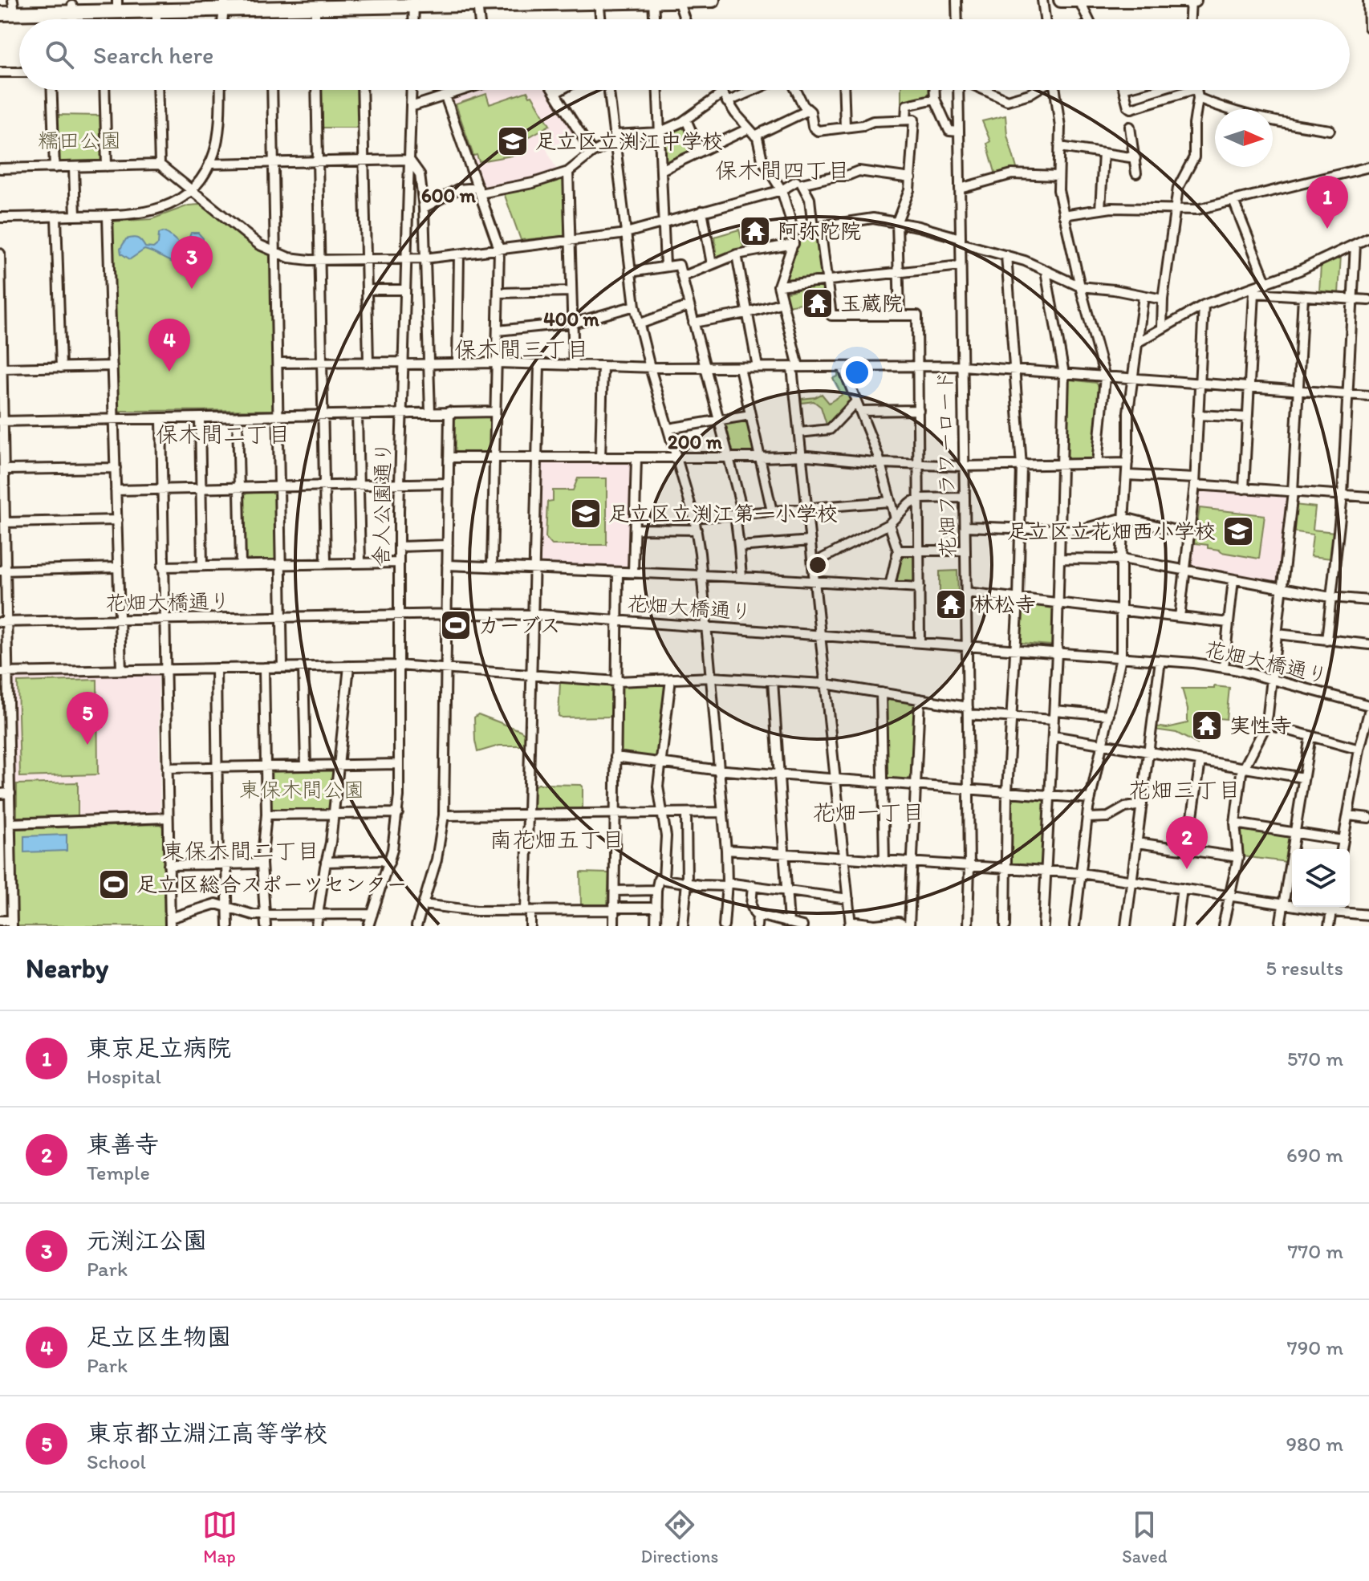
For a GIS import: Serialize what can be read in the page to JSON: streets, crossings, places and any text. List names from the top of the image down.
{
  "streets": {
    "street": ["花畑フラワーロード", "舎人公園通り", "花畑大橋通り"]
  },
  "crossings": [
    ["花畑フラワーロード", "花畑大橋通り"],
    ["舎人公園通り", "花畑大橋通り"]
  ],
  "districts": [
    "保木間四丁目",
    "保木間三丁目",
    "保木間二丁目",
    "花畑三丁目",
    "花畑一丁目",
    "南花畑五丁目",
    "東保木間二丁目"
  ],
  "parks": ["糯田公園", "東保木間公園"],
  "places": {
    "school or university": ["足立区立渕江中学校", "足立区立渕江第一小学校", "足立区立花畑西小学校"],
    "temple": [
      "阿弥陀院",
      "玉蔵院",
      "林松寺",
      "実性寺"
    ],
    "sports": ["カーブス", "足立区総合スポーツセンター"]
  },
  "north": "right",
  "page": {
    "search": "Search here",
    "pins": [
      "1",
      "3",
      "4",
      "5",
      "2"
    ],
    "heading": ["Nearby", "5 results"],
    "list": [
      {
        "mark": "1",
        "name": "東京足立病院",
        "note": "Hospital",
        "value": "570 m"
      },
      {
        "mark": "2",
        "name": "東善寺",
        "note": "Temple",
        "value": "690 m"
      },
      {
        "mark": "3",
        "name": "元渕江公園",
        "note": "Park",
        "value": "770 m"
      },
      {
        "mark": "4",
        "name": "足立区生物園",
        "note": "Park",
        "value": "790 m"
      },
      {
        "mark": "5",
        "name": "東京都立淵江高等学校",
        "note": "School",
        "value": "980 m"
      }
    ],
    "nav": ["Map", "Directions", "Saved"]
  },
  "rings": ["600 m", "400 m", "200 m"]
}
